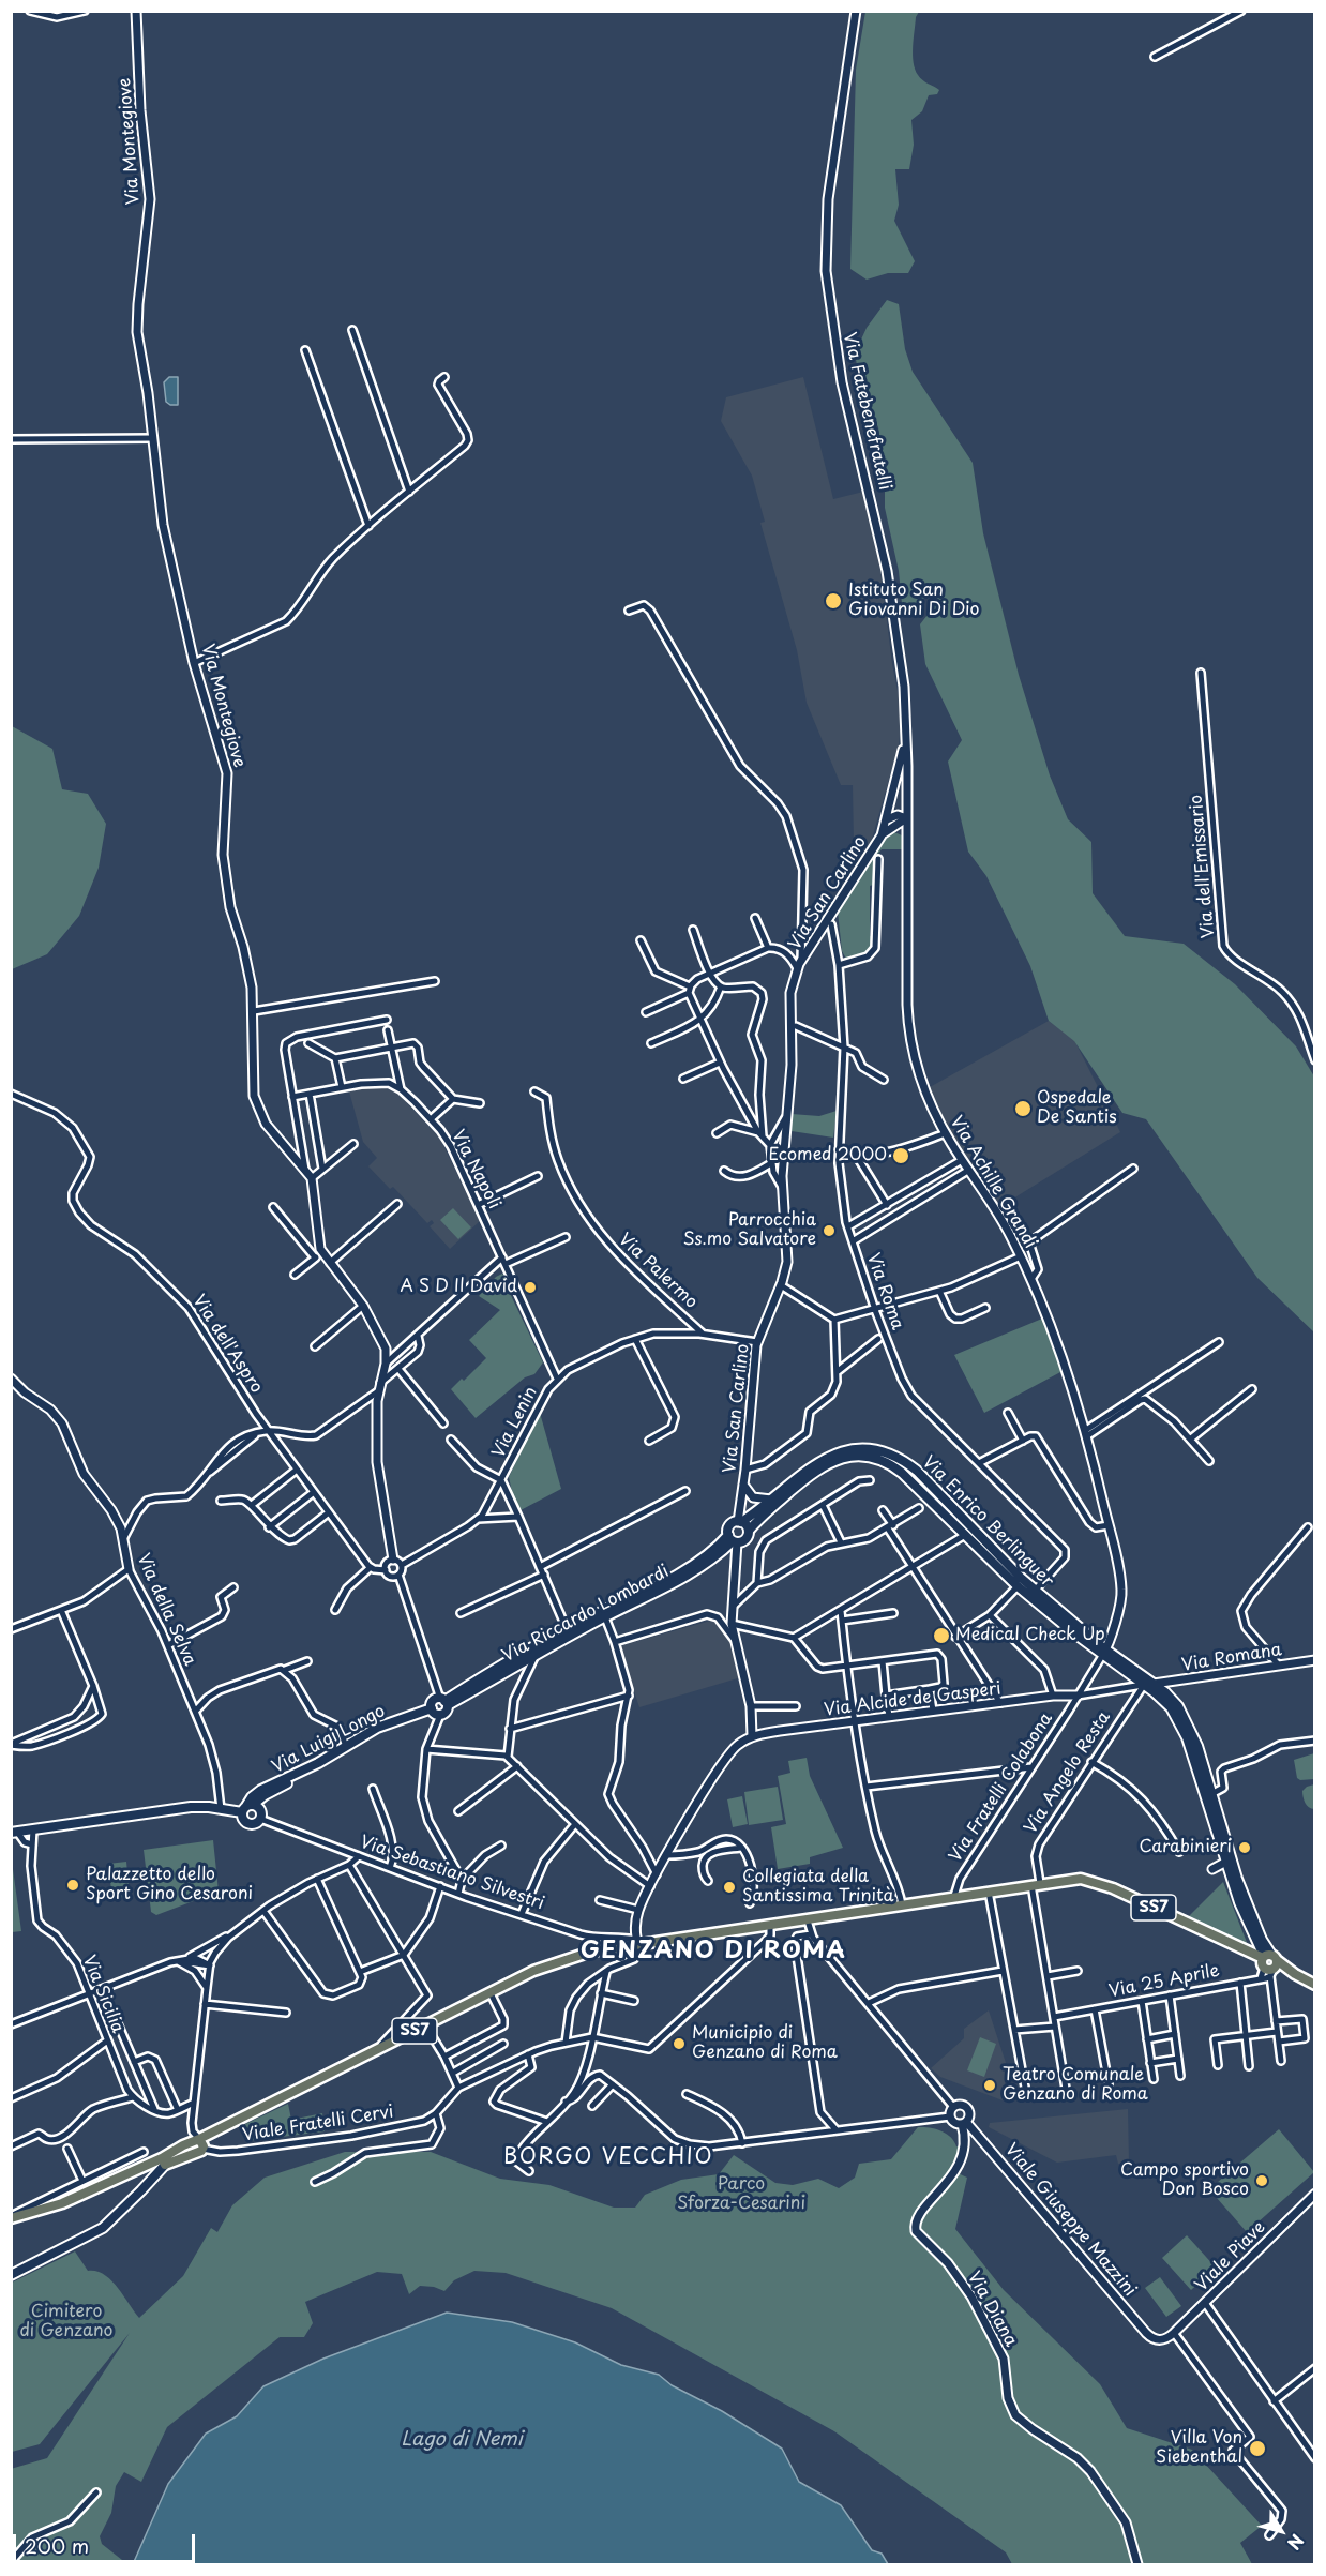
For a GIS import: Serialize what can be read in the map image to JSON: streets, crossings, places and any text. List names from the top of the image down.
{
  "streets": {
    "main road": [
      "Via Enrico Berlinguer",
      "Via Riccardo Lombardi",
      "Via Luigi Longo",
      "SS7"
    ],
    "street": [
      "Via Montegiove",
      "Via Fatebenefratelli",
      "Via dell'Emissario",
      "Via San Carlino",
      "Via Napoli",
      "Via Achille Grandi",
      "Via Palermo",
      "Via Roma",
      "Via dell'Aspro",
      "Via Lenin",
      "Via della Selva",
      "Via Romana",
      "Via Alcide de Gasperi",
      "Via Angelo Resta",
      "Via Fratelli Colabona",
      "Via Sebastiano Silvestri",
      "Via 25 Aprile",
      "Via Sicilia",
      "Viale Fratelli Cervi",
      "Viale Giuseppe Mazzini",
      "Viale Piave",
      "Via Diana"
    ]
  },
  "crossings": [
    ["Via Montegiove", "Via Lenin"],
    ["Via Fatebenefratelli", "Via San Carlino"],
    ["Via Fatebenefratelli", "Via Achille Grandi"],
    ["Via San Carlino", "Via Achille Grandi"],
    ["Via San Carlino", "Via Lenin"],
    ["Via San Carlino", "Via Enrico Berlinguer"],
    ["Via Napoli", "Via Lenin"],
    ["Via Achille Grandi", "Via Enrico Berlinguer"],
    ["Via Achille Grandi", "Via Alcide de Gasperi"],
    ["Via Achille Grandi", "Via Fratelli Colabona"],
    ["Via Palermo", "Via Lenin"],
    ["Via Roma", "Via Enrico Berlinguer"],
    ["Via Enrico Berlinguer", "Via Riccardo Lombardi"],
    ["Via Alcide de Gasperi", "Via Fratelli Colabona"],
    ["Via Luigi Longo", "Via Sebastiano Silvestri"],
    ["Via Angelo Resta", "SS7"],
    ["Via Angelo Resta", "Via 25 Aprile"],
    ["Via Fratelli Colabona", "SS7"],
    ["Via Sebastiano Silvestri", "SS7"],
    ["SS7", "Via 25 Aprile"],
    ["SS7", "Viale Fratelli Cervi"],
    ["Viale Giuseppe Mazzini", "Viale Piave"],
    ["Viale Giuseppe Mazzini", "Via Diana"]
  ],
  "districts": ["GENZANO DI ROMA", "BORGO VECCHIO"],
  "water": ["Lago di Nemi"],
  "parks": ["Parco Sforza-Cesarini", "Cimitero di Genzano"],
  "places": [
    "Istituto San Giovanni Di Dio",
    "Ospedale De Santis",
    "Ecomed 2000",
    "Parrocchia Ss.mo Salvatore",
    "A S D Il David",
    "Medical Check Up",
    "Carabinieri",
    "Palazzetto dello Sport Gino Cesaroni",
    "Collegiata della Santissima Trinità",
    "Municipio di Genzano di Roma",
    "Teatro Comunale Genzano di Roma",
    "Campo sportivo Don Bosco",
    "Villa Von Siebenthal"
  ],
  "scale_bar": "200 m",
  "north": "bottom right"
}
